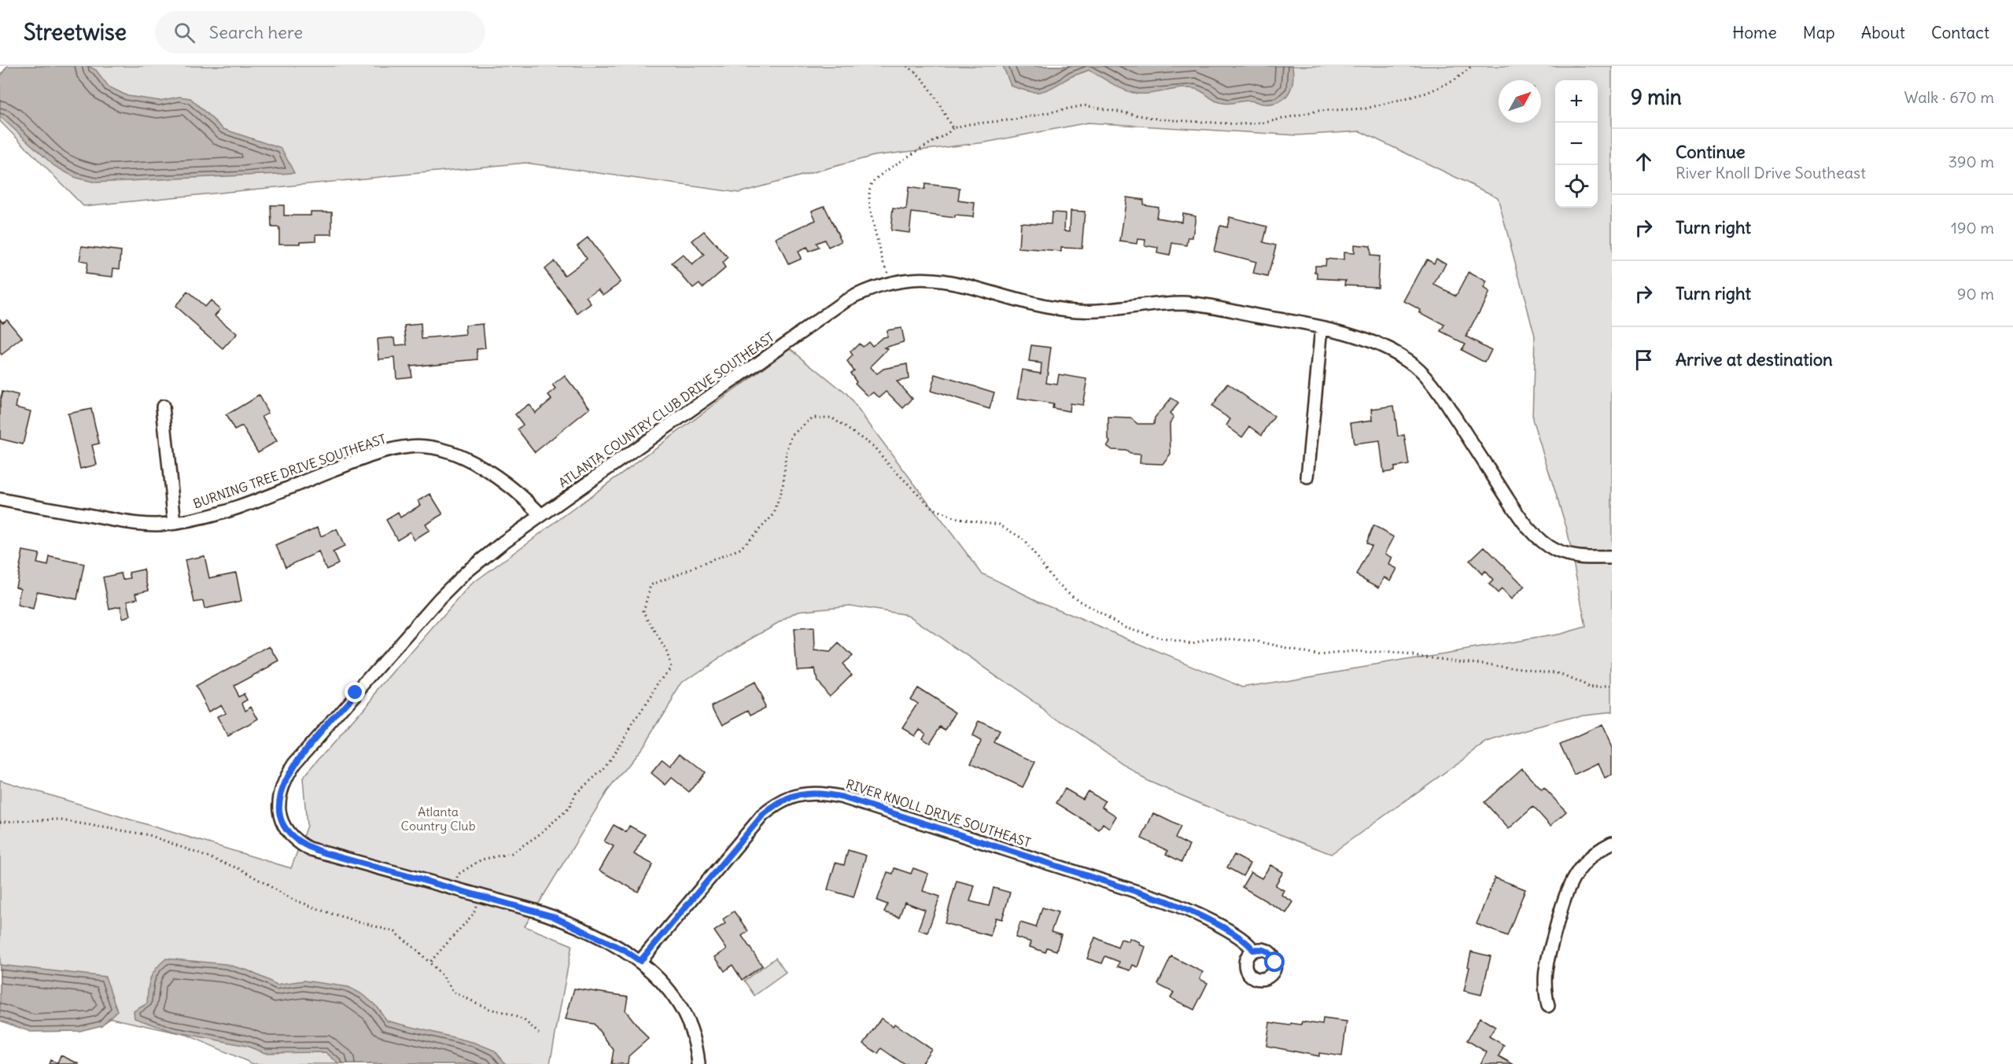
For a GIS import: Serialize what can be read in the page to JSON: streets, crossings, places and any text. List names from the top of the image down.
{
  "streets": {
    "street": ["ATLANTA COUNTRY CLUB DRIVE SOUTHEAST", "BURNING TREE DRIVE SOUTHEAST", "RIVER KNOLL DRIVE SOUTHEAST"]
  },
  "crossings": [
    ["ATLANTA COUNTRY CLUB DRIVE SOUTHEAST", "BURNING TREE DRIVE SOUTHEAST"],
    ["ATLANTA COUNTRY CLUB DRIVE SOUTHEAST", "RIVER KNOLL DRIVE SOUTHEAST"]
  ],
  "parks": ["Atlanta Country Club"],
  "north": "top right",
  "page": {
    "header": "Streetwise",
    "search": "Search here",
    "nav": [
      "Home",
      "Map",
      "About",
      "Contact"
    ],
    "heading": ["9 min", "Walk · 670 m"],
    "map_buttons": ["+", "−"],
    "list": [
      ["Continue", "River Knoll Drive Southeast", "390 m"],
      ["Turn right", "190 m"],
      ["Turn right", "90 m"],
      "Arrive at destination"
    ]
  }
}
